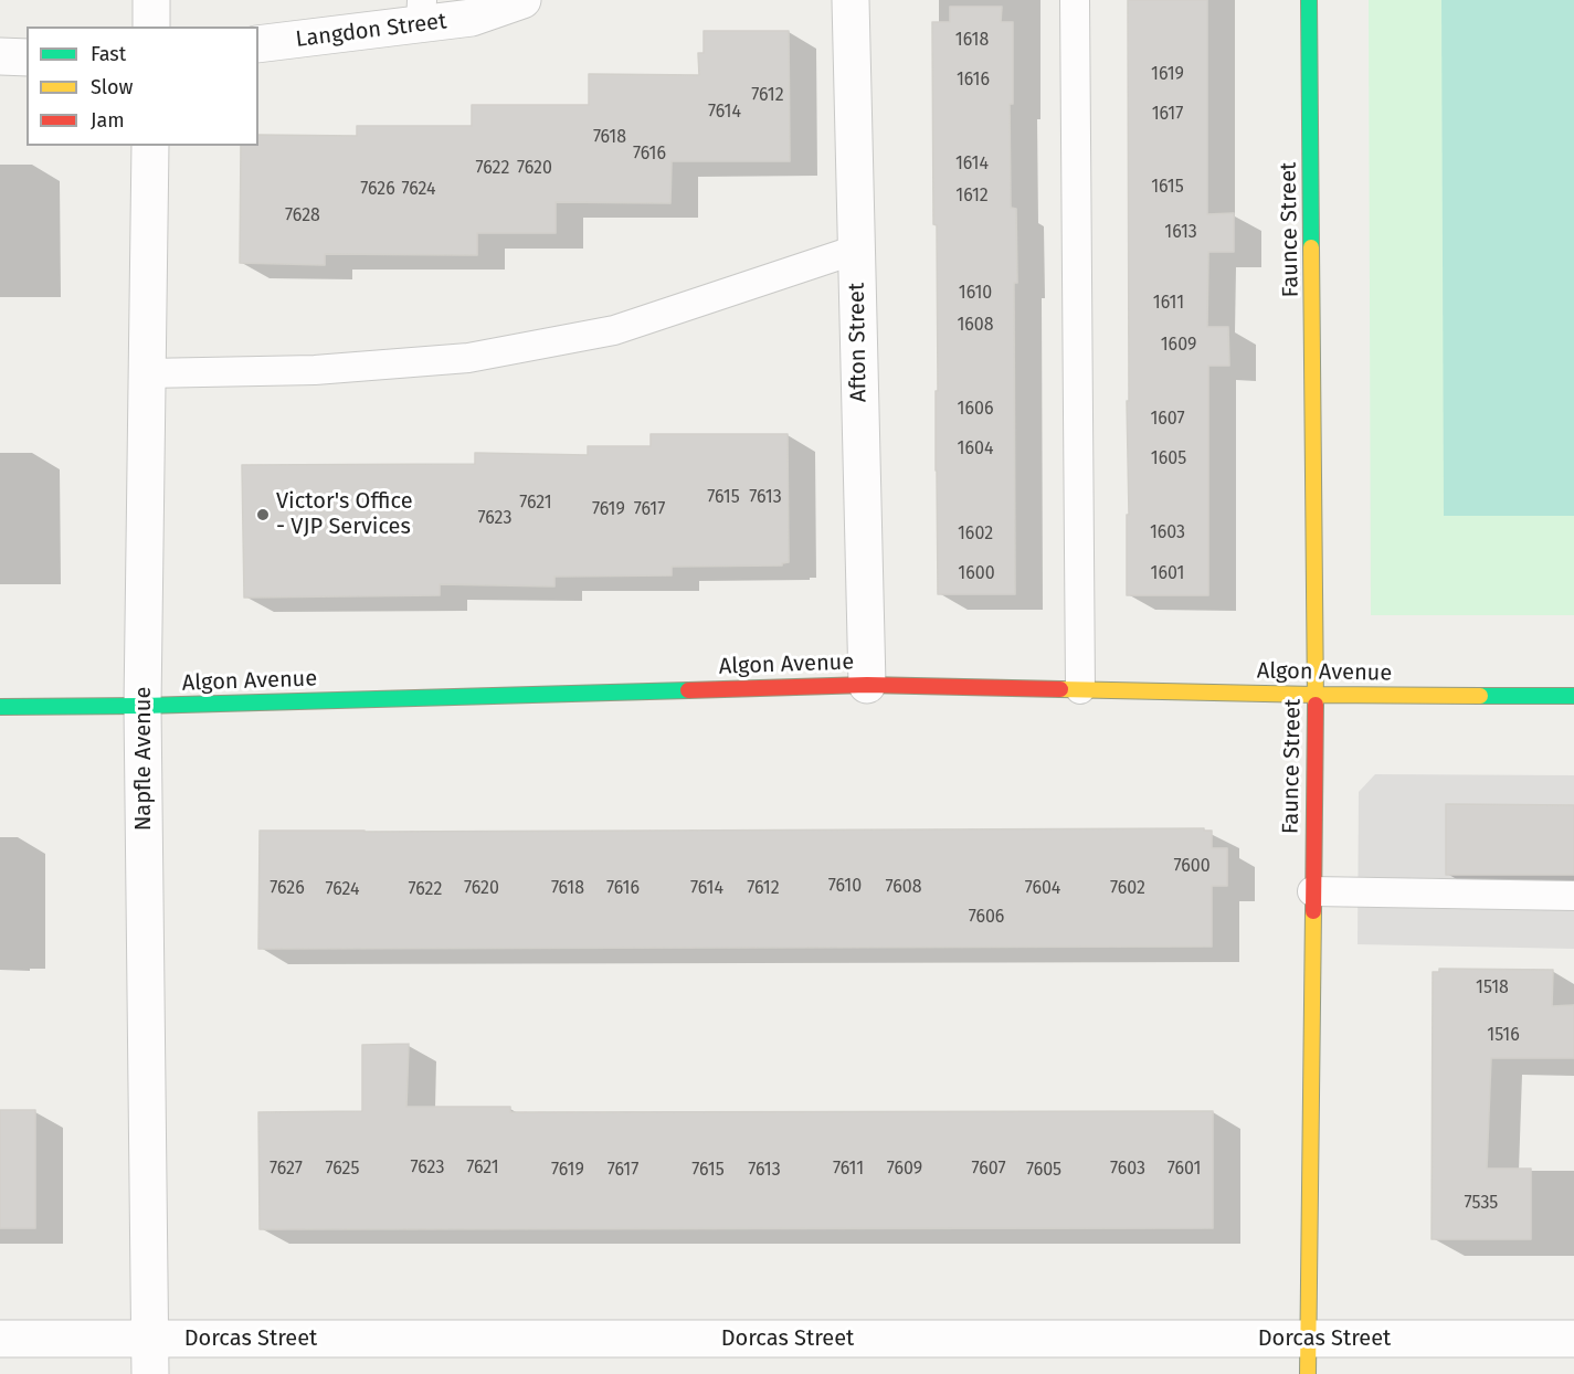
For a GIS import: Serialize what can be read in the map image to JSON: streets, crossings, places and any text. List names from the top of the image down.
{
  "streets": {
    "street": [
      "Langdon Street",
      "Faunce Street",
      "Afton Street",
      "Algon Avenue",
      "Napfle Avenue",
      "Dorcas Street"
    ]
  },
  "crossings": [
    ["Faunce Street", "Algon Avenue"],
    ["Faunce Street", "Dorcas Street"],
    ["Afton Street", "Algon Avenue"],
    ["Algon Avenue", "Napfle Avenue"],
    ["Napfle Avenue", "Dorcas Street"]
  ],
  "places": ["Victor's Office - VJP Services"],
  "house_numbers": [
    "1618",
    "1619",
    "1616",
    "7612",
    "7614",
    "1617",
    "7618",
    "7616",
    "1614",
    "7622",
    "7620",
    "1615",
    "7626",
    "7624",
    "1612",
    "7628",
    "1613",
    "1610",
    "1611",
    "1608",
    "1609",
    "1606",
    "1607",
    "1604",
    "1605",
    "7615",
    "7613",
    "7621",
    "7619",
    "7617",
    "7623",
    "1603",
    "1602",
    "1600",
    "1601",
    "7600",
    "7610",
    "7608",
    "7626",
    "7620",
    "7618",
    "7616",
    "7614",
    "7612",
    "7604",
    "7602",
    "7624",
    "7622",
    "7606",
    "1518",
    "1516",
    "7623",
    "7621",
    "7627",
    "7625",
    "7611",
    "7609",
    "7607",
    "7603",
    "7601",
    "7619",
    "7617",
    "7615",
    "7613",
    "7605",
    "7535"
  ],
  "legend": ["Fast", "Slow", "Jam"]
}
